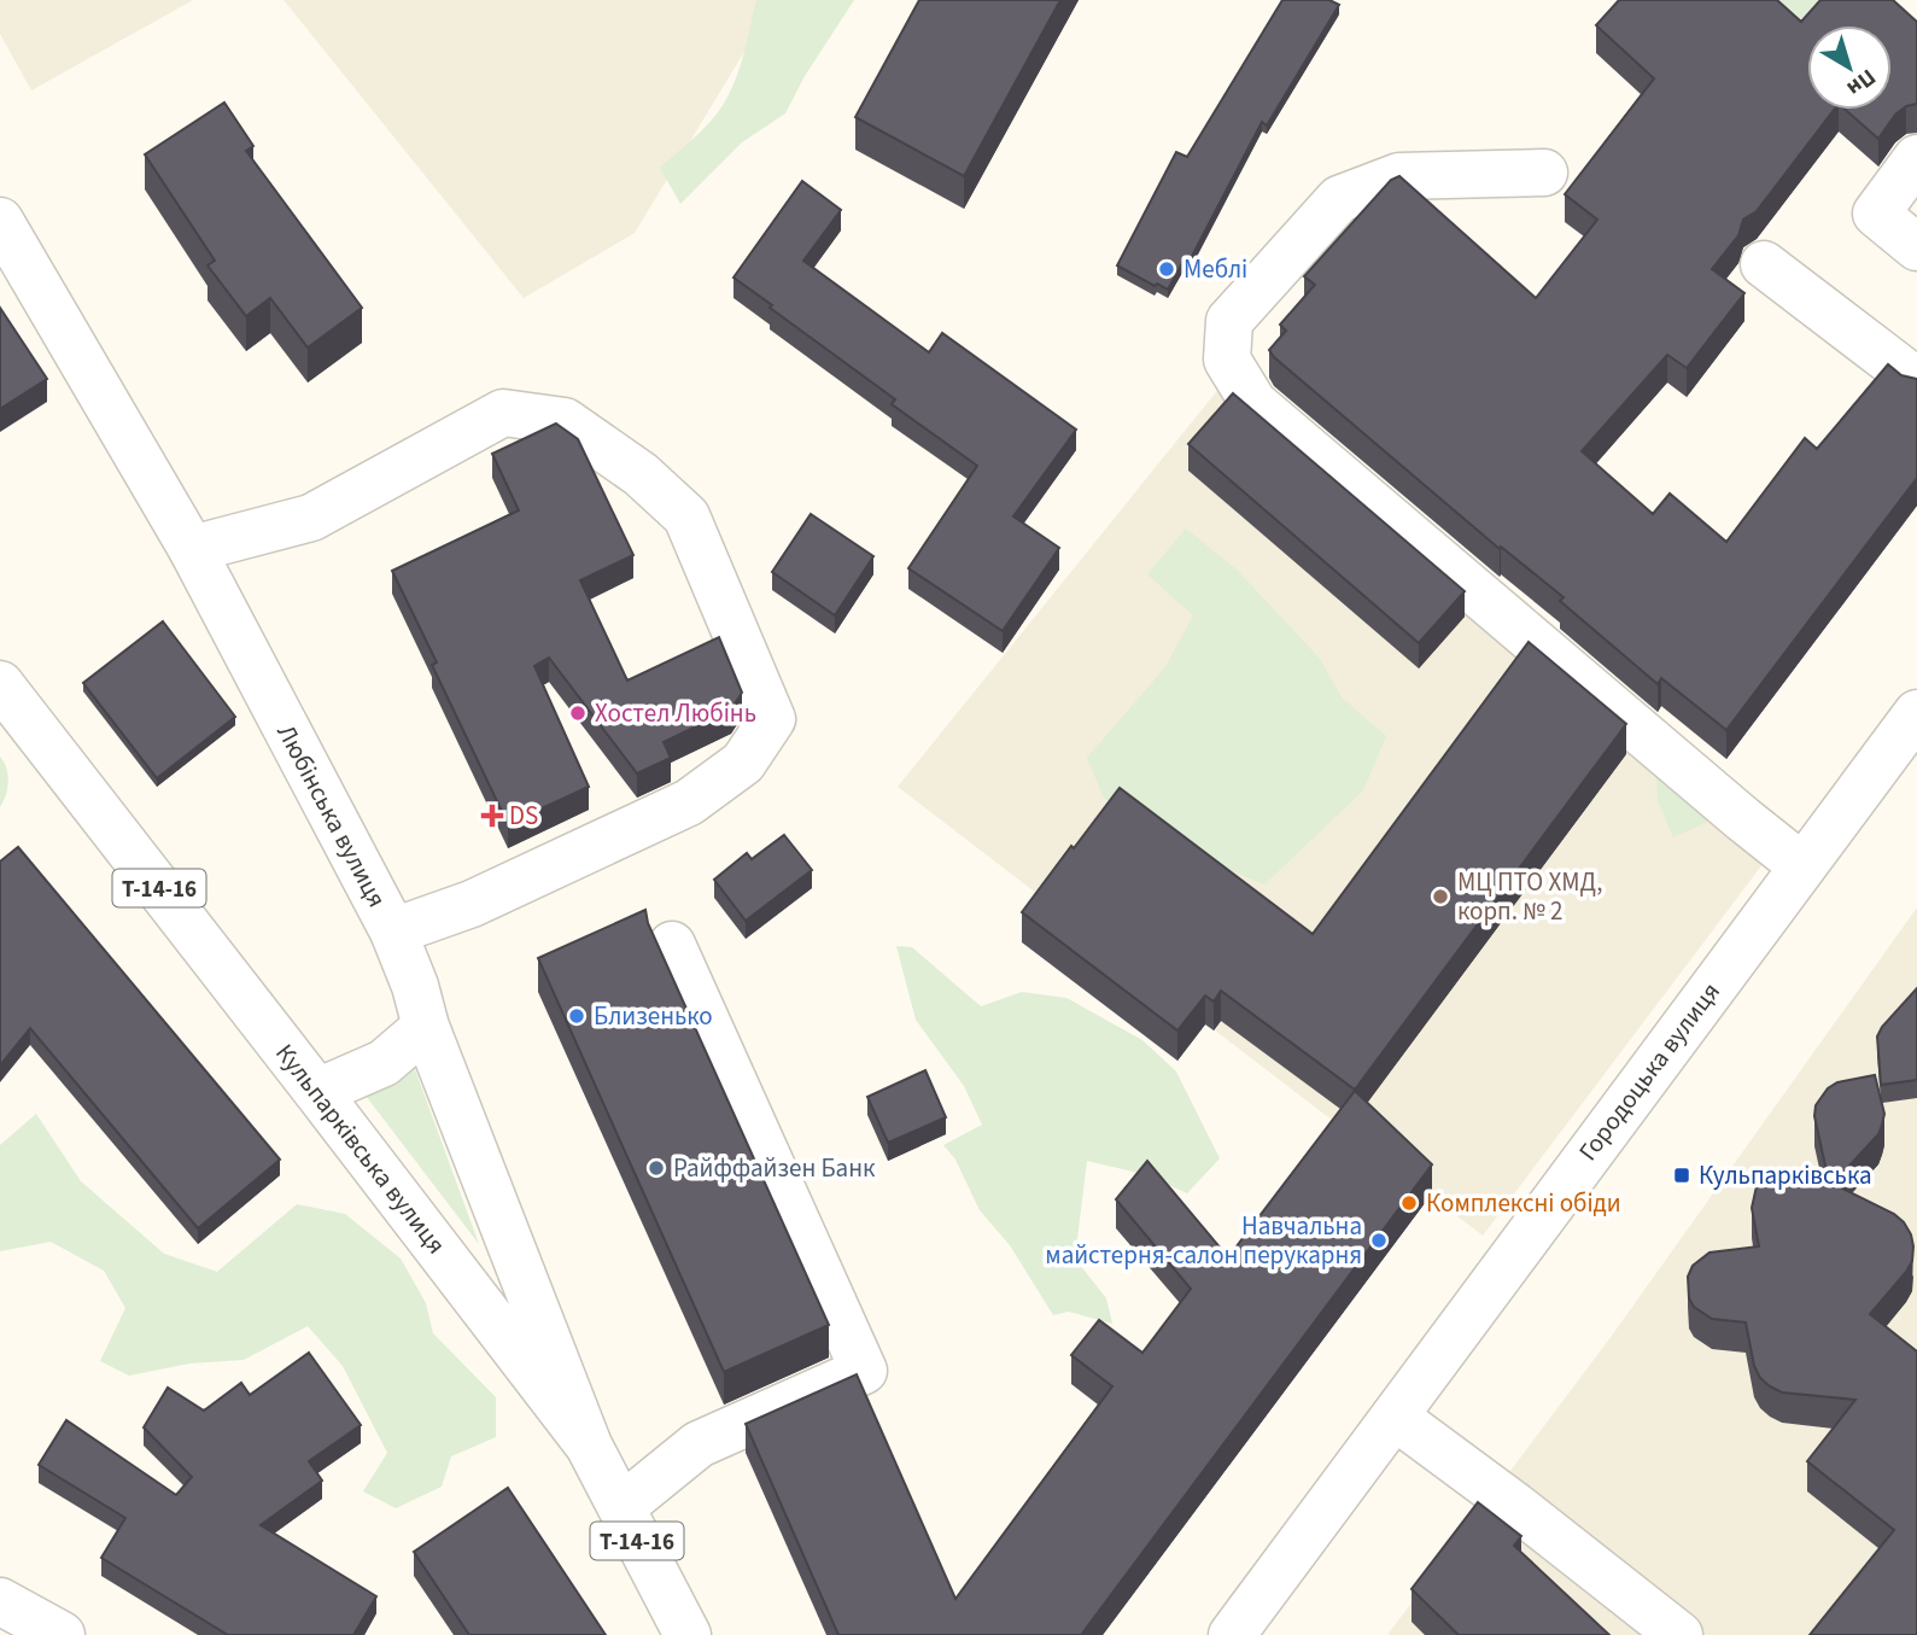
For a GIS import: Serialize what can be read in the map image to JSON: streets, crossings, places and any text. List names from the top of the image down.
{
  "streets": {
    "main road": [
      "Любінська вулиця",
      "Т-14-16",
      "Городоцька вулиця",
      "Кульпарківська вулиця"
    ]
  },
  "crossings": [
    ["Любінська вулиця", "Кульпарківська вулиця"]
  ],
  "places": {
    "other": [
      "Меблі",
      "Хостел Любінь",
      "МЦ ПТО ХМД, корп. № 2",
      "Близенько",
      "Райффайзен Банк",
      "Комплексні обіди",
      "Навчальна майстерня-салон перукарня"
    ],
    "health": ["DS"],
    "transit": ["Кульпарківська"]
  },
  "north": "bottom right"
}
